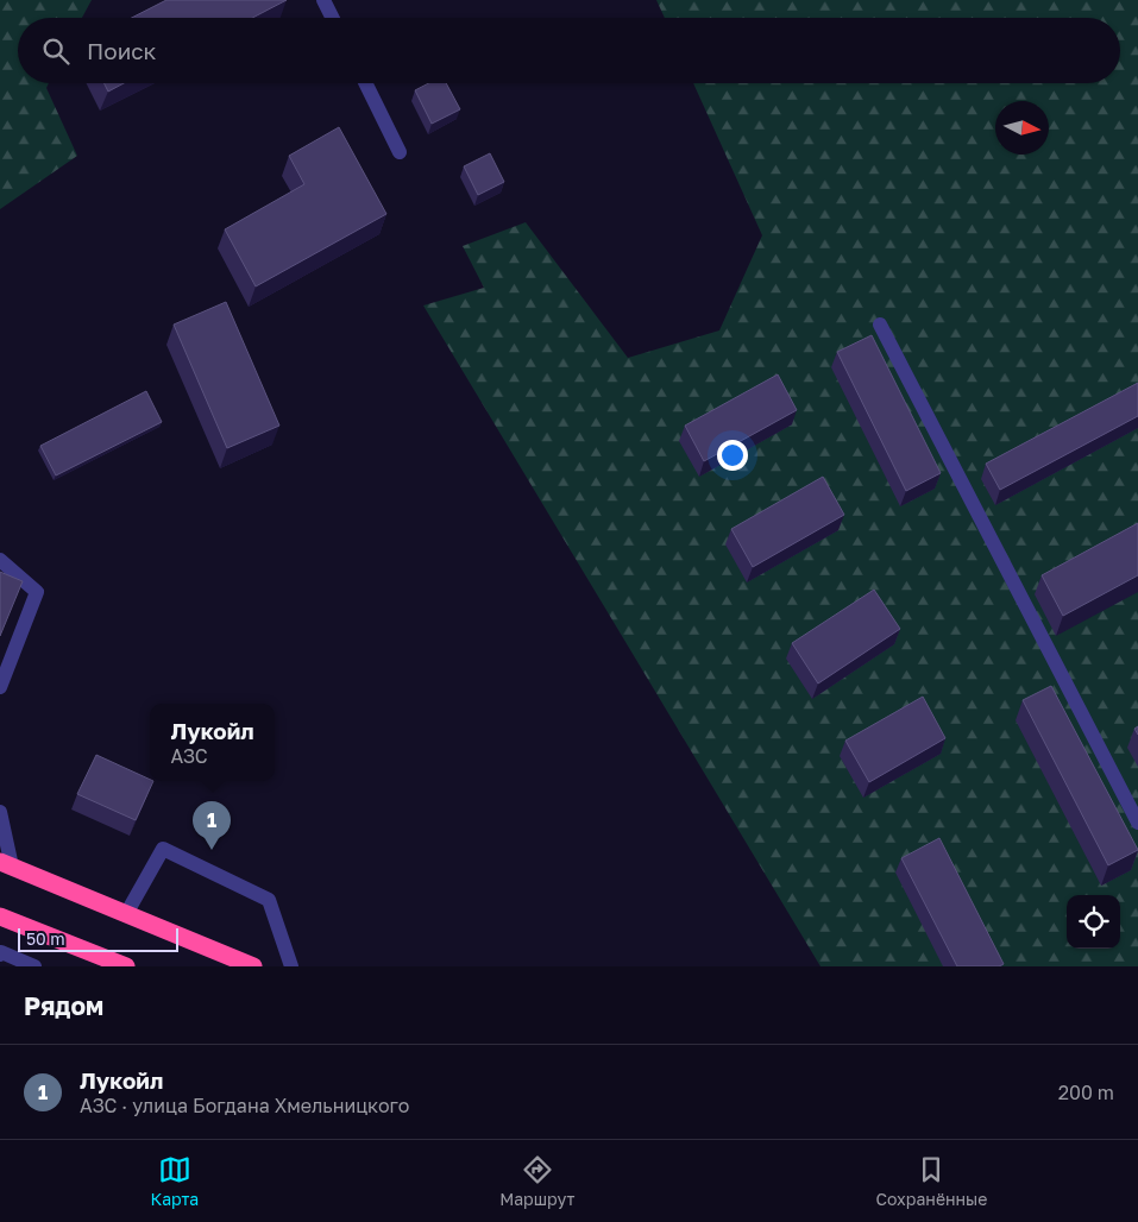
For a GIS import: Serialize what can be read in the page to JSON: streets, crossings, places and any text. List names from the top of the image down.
{
  "scale_bar": "50 m",
  "north": "right",
  "page": {
    "search": "Поиск",
    "popup": ["Лукойл", "АЗС"],
    "pins": "1",
    "scale": "50 m",
    "heading": "Рядом",
    "list": [
      {
        "mark": "1",
        "name": "Лукойл",
        "note": "АЗС · улица Богдана Хмельницкого",
        "value": "200 m"
      }
    ],
    "nav": ["Карта", "Маршрут", "Сохранённые"]
  }
}
